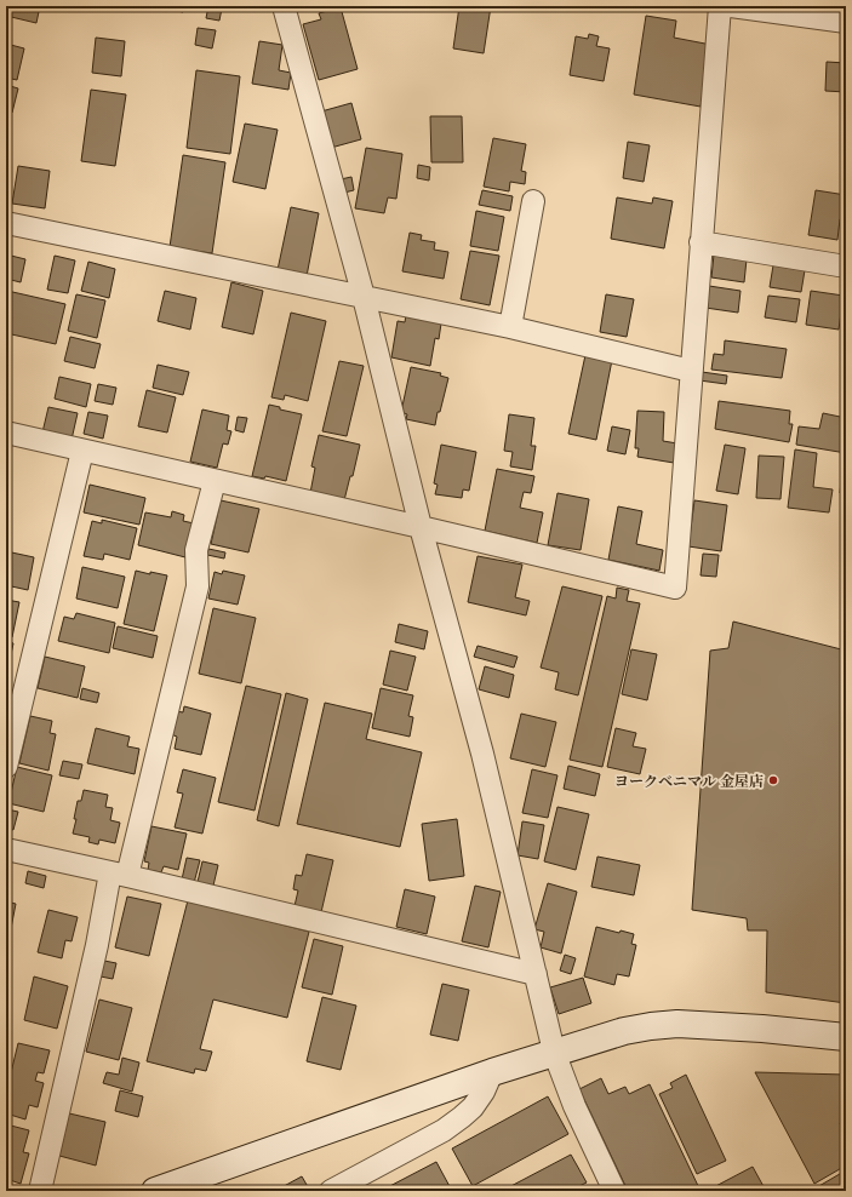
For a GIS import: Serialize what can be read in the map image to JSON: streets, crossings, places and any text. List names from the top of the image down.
{
  "places": ["ヨークベニマル 金屋店"]
}
